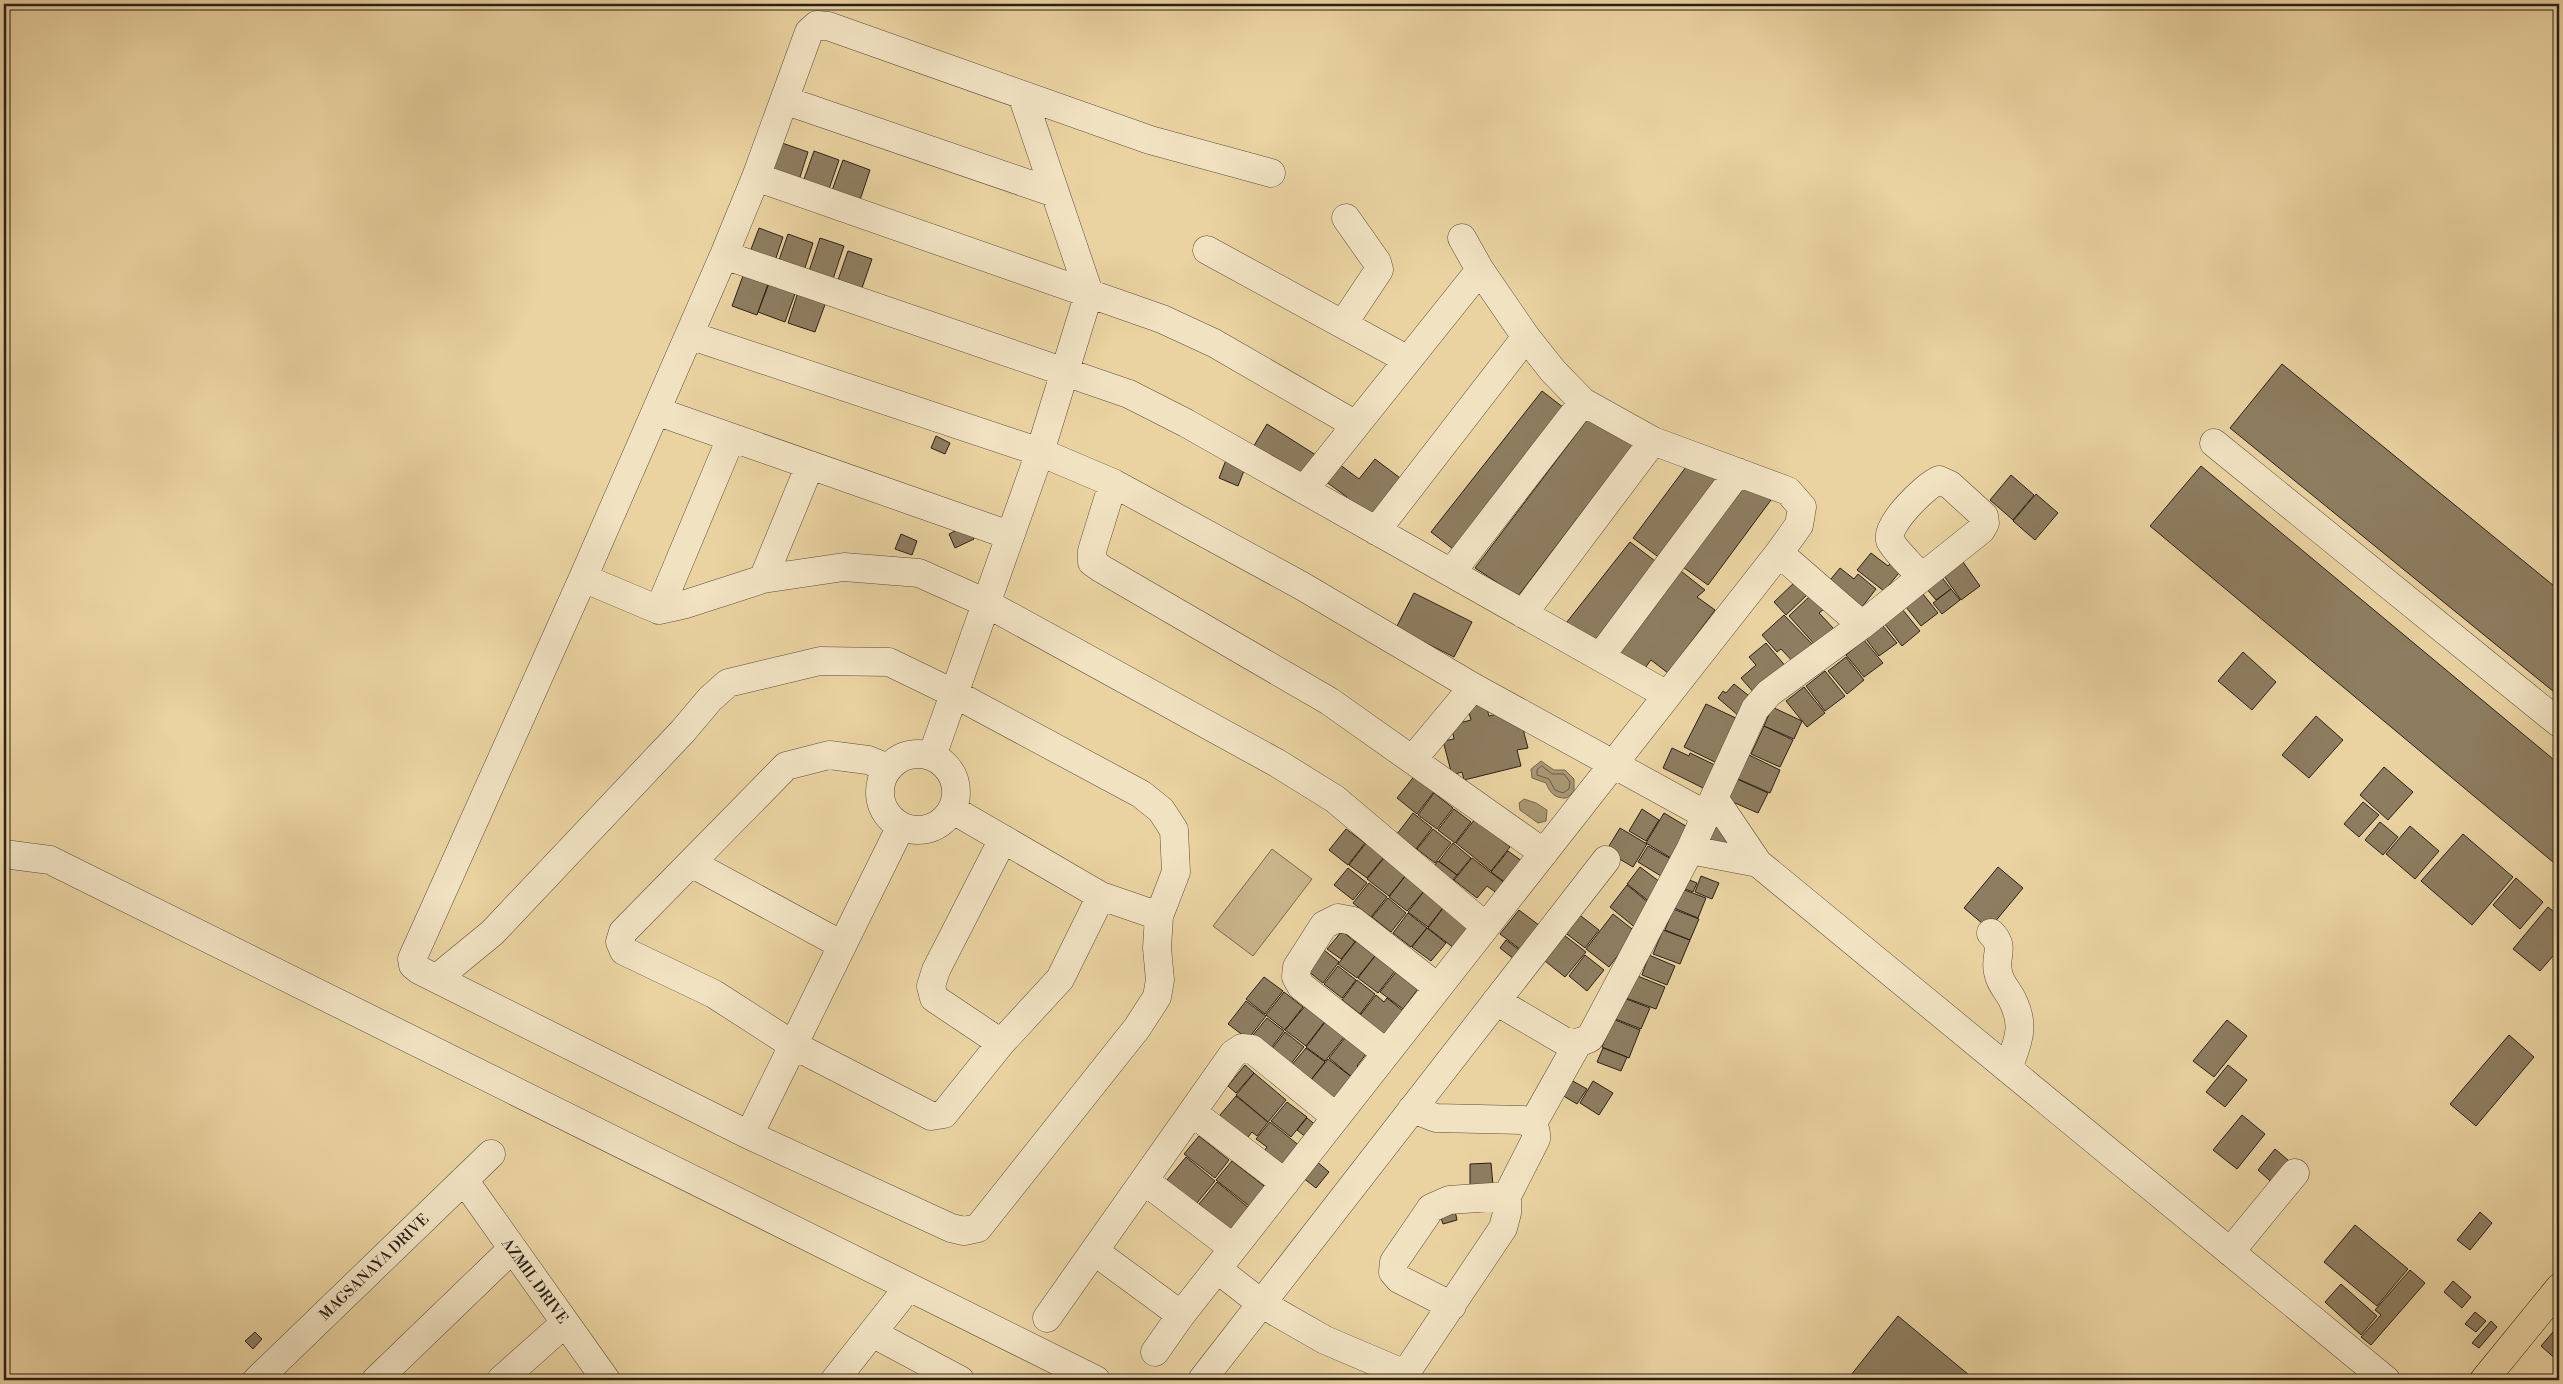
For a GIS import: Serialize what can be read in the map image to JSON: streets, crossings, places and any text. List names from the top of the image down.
{
  "streets": {
    "street": ["MAGSANAYA DRIVE", "AZMIL DRIVE"]
  },
  "crossings": [
    ["MAGSANAYA DRIVE", "AZMIL DRIVE"]
  ]
}
